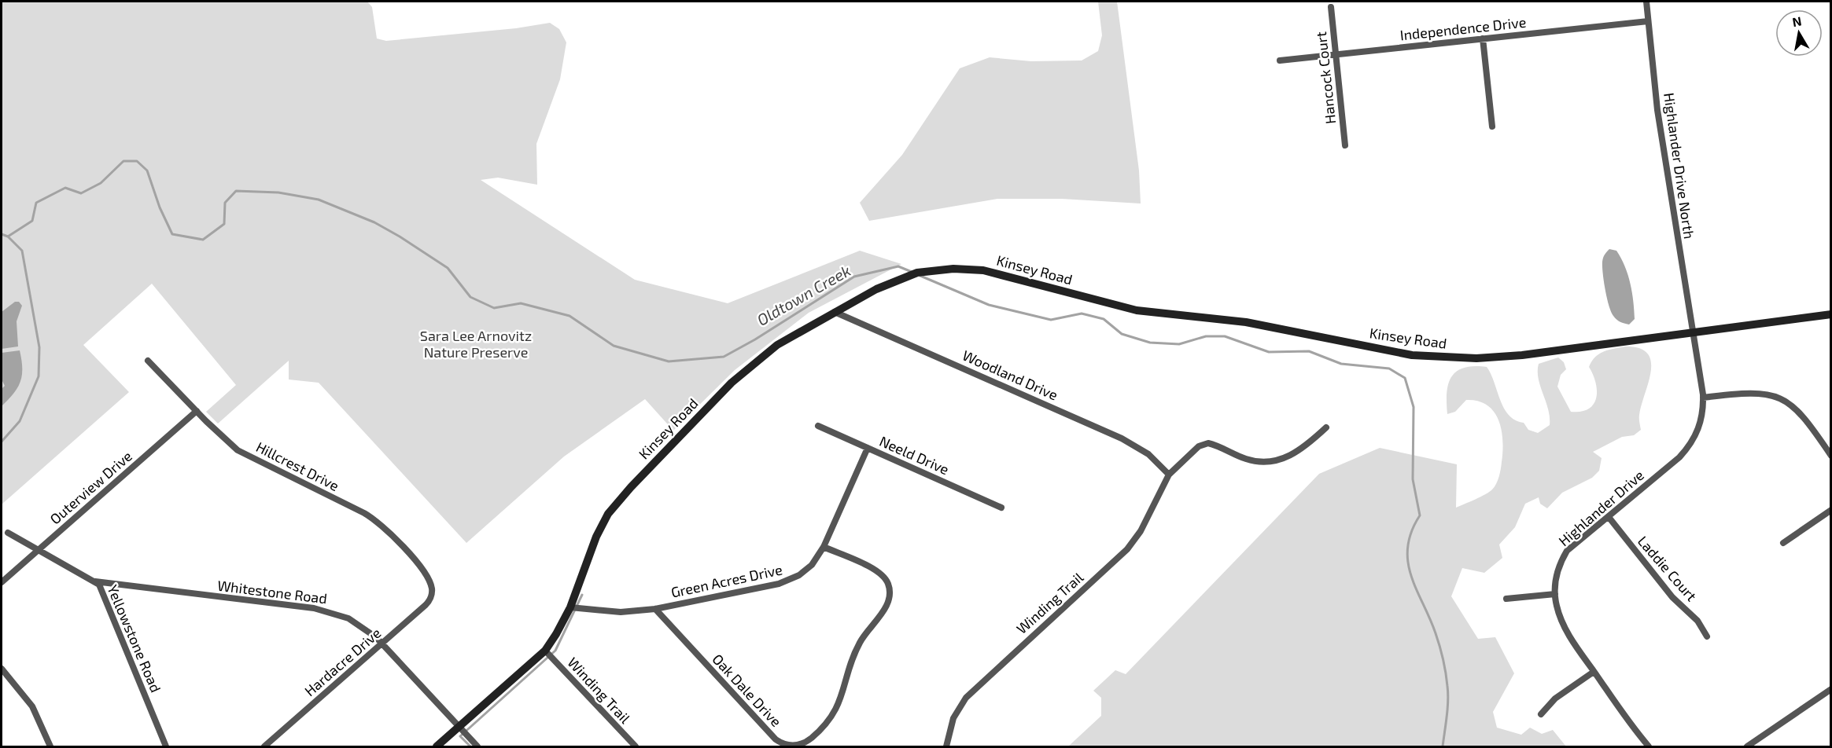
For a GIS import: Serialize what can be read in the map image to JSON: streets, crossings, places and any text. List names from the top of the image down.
{
  "streets": {
    "street": [
      "Independence Drive",
      "Hancock Court",
      "Highlander Drive North",
      "Kinsey Road",
      "Woodland Drive",
      "Neeld Drive",
      "Hillcrest Drive",
      "Outerview Drive",
      "Highlander Drive",
      "Laddie Court",
      "Green Acres Drive",
      "Whitestone Road",
      "Winding Trail",
      "Yellowstone Road",
      "Hardacre Drive",
      "Oak Dale Drive"
    ]
  },
  "crossings": [
    ["Independence Drive", "Hancock Court"],
    ["Independence Drive", "Highlander Drive North"],
    ["Highlander Drive North", "Kinsey Road"],
    ["Highlander Drive North", "Highlander Drive"],
    ["Kinsey Road", "Woodland Drive"],
    ["Kinsey Road", "Highlander Drive"],
    ["Kinsey Road", "Green Acres Drive"],
    ["Kinsey Road", "Whitestone Road"],
    ["Kinsey Road", "Winding Trail"],
    ["Woodland Drive", "Winding Trail"],
    ["Neeld Drive", "Green Acres Drive"],
    ["Hillcrest Drive", "Outerview Drive"],
    ["Hillcrest Drive", "Hardacre Drive"],
    ["Outerview Drive", "Yellowstone Road"],
    ["Highlander Drive", "Laddie Court"],
    ["Green Acres Drive", "Oak Dale Drive"],
    ["Whitestone Road", "Yellowstone Road"],
    ["Whitestone Road", "Hardacre Drive"]
  ],
  "water": ["Oldtown Creek"],
  "parks": ["Sara Lee Arnovitz Nature Preserve"],
  "north": "top"
}
